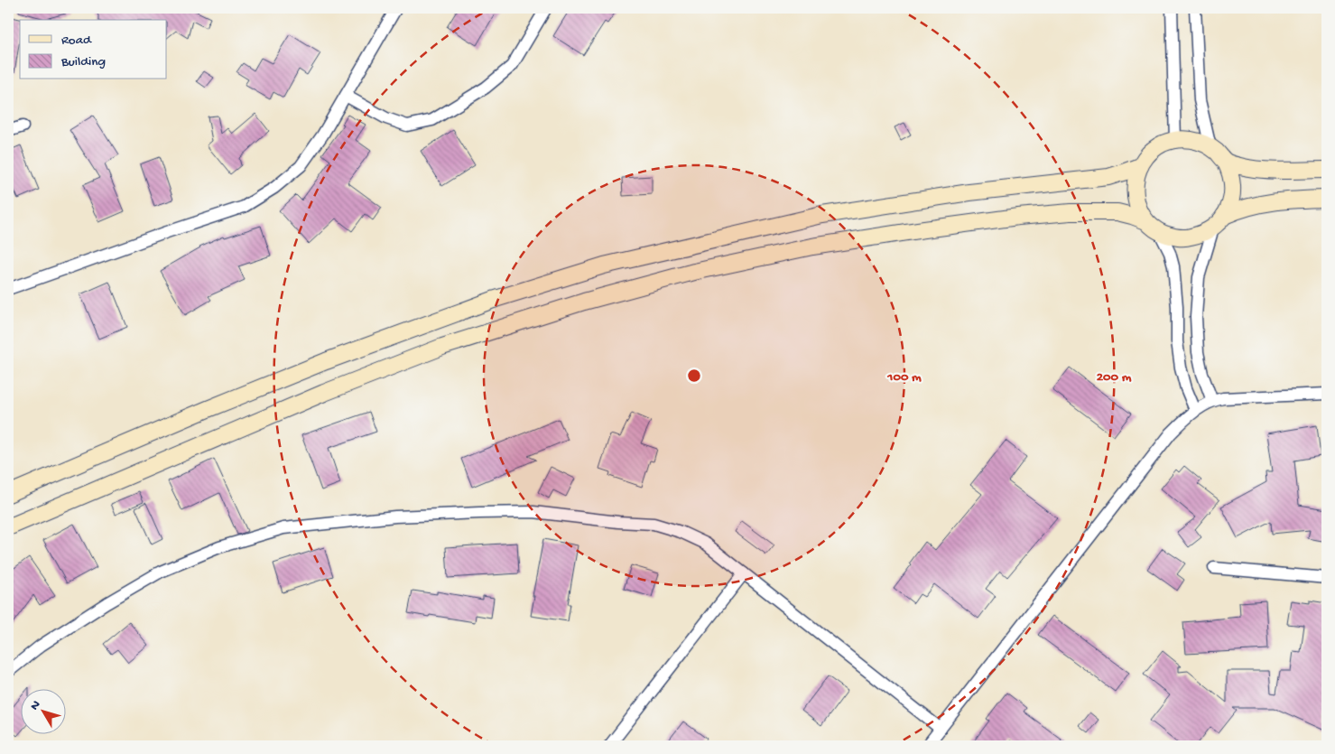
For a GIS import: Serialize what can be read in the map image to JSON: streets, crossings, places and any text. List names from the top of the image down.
{
  "legend": ["Road", "Building"],
  "north": "top left",
  "rings": ["100 m", "200 m"]
}
